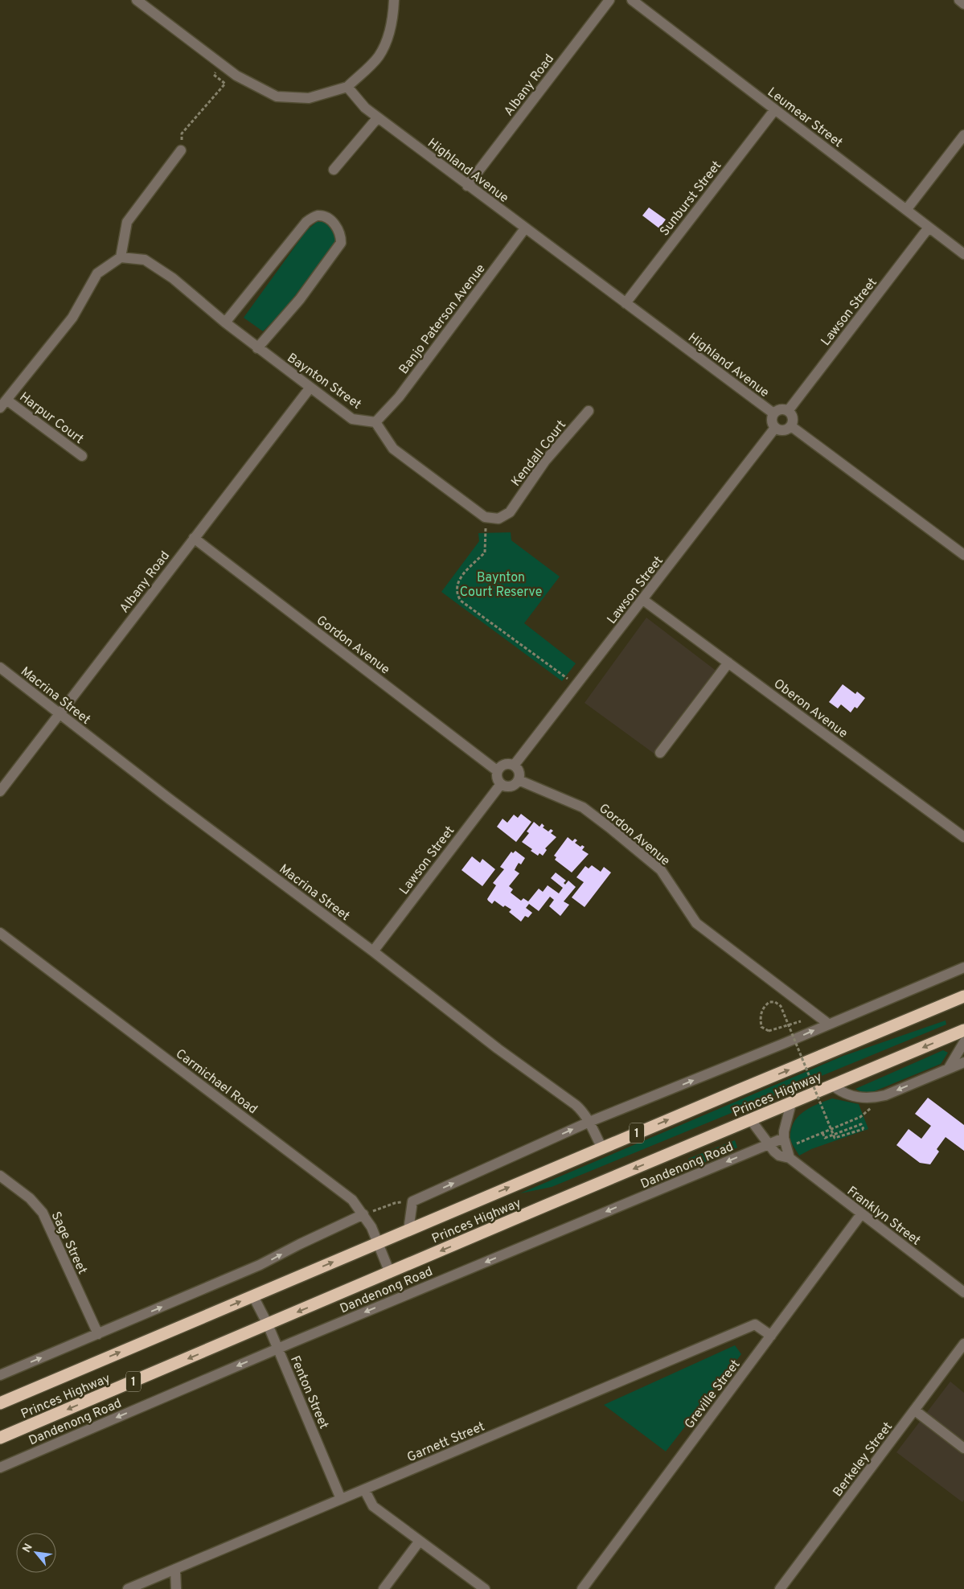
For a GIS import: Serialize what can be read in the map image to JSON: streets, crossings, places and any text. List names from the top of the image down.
{
  "streets": {
    "highway": ["Princes Highway", "1"],
    "street": [
      "Albany Road",
      "Leumear Street",
      "Highland Avenue",
      "Sunburst Street",
      "Lawson Street",
      "Banjo Paterson Avenue",
      "Baynton Street",
      "Harpur Court",
      "Kendall Court",
      "Gordon Avenue",
      "Macrina Street",
      "Oberon Avenue",
      "Carmichael Road",
      "Dandenong Road",
      "Franklyn Street",
      "Sage Street",
      "Fenton Street",
      "Greville Street",
      "Garnett Street",
      "Berkeley Street"
    ]
  },
  "crossings": [
    ["Albany Road", "Highland Avenue"],
    ["Albany Road", "Baynton Street"],
    ["Albany Road", "Gordon Avenue"],
    ["Albany Road", "Macrina Street"],
    ["Leumear Street", "Sunburst Street"],
    ["Leumear Street", "Lawson Street"],
    ["Highland Avenue", "Sunburst Street"],
    ["Highland Avenue", "Lawson Street"],
    ["Highland Avenue", "Banjo Paterson Avenue"],
    ["Lawson Street", "Gordon Avenue"],
    ["Lawson Street", "Macrina Street"],
    ["Lawson Street", "Oberon Avenue"],
    ["Banjo Paterson Avenue", "Baynton Street"],
    ["Macrina Street", "Princes Highway"],
    ["Carmichael Road", "Princes Highway"],
    ["Princes Highway", "Franklyn Street"],
    ["Princes Highway", "Fenton Street"],
    ["Dandenong Road", "Franklyn Street"],
    ["Dandenong Road", "Fenton Street"],
    ["Franklyn Street", "Greville Street"],
    ["Fenton Street", "Garnett Street"],
    ["Greville Street", "Garnett Street"]
  ],
  "parks": ["Baynton Court Reserve"],
  "north": "top left"
}
